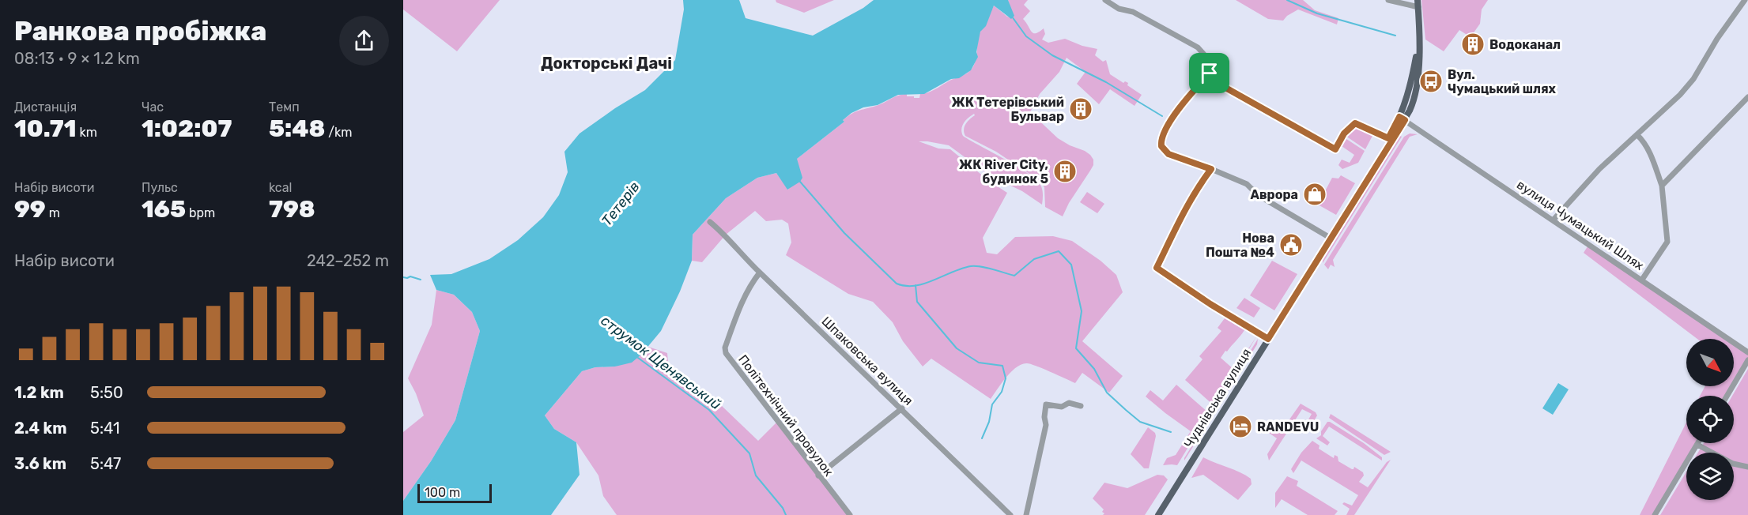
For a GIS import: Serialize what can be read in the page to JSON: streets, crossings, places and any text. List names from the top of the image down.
{
  "streets": {
    "main road": ["Чуднівська вулиця"],
    "street": ["вулиця Чумацький Шлях", "Шпаковська вулиця", "Політехнічний провулок"]
  },
  "crossings": [
    ["вулиця Чумацький Шлях", "Чуднівська вулиця"],
    ["Шпаковська вулиця", "Політехнічний провулок"]
  ],
  "districts": ["Докторські Дачі"],
  "water": ["Тетерів", "струмок Щенявський"],
  "places": {
    "building": ["Водоканал", "ЖК Тетерівський Бульвар", "ЖК River City, будинок 5"],
    "bus stop": ["Вул. Чумацький шлях"],
    "shop": ["Аврора"],
    "public building": ["Нова Пошта №4"],
    "hotel": ["RANDEVU"]
  },
  "scale_bar": "100 m",
  "north": "bottom right",
  "page": {
    "heading": ["Ранкова пробіжка", "08:13 · 9 × 1.2 km"],
    "stats": [
      ["Дистанція", "10.71 km"],
      ["Час", "1:02:07"],
      ["Темп", "5:48 /km"],
      ["Набір висоти", "99 m"],
      ["Пульс", "165 bpm"],
      ["kcal", "798"]
    ],
    "chart": ["Набір висоти", "242–252 m"],
    "list": [
      {
        "name": "1.2 km",
        "note": "5:50"
      },
      {
        "name": "2.4 km",
        "note": "5:41"
      },
      {
        "name": "3.6 km",
        "note": "5:47"
      }
    ],
    "scale": "100 m"
  }
}
